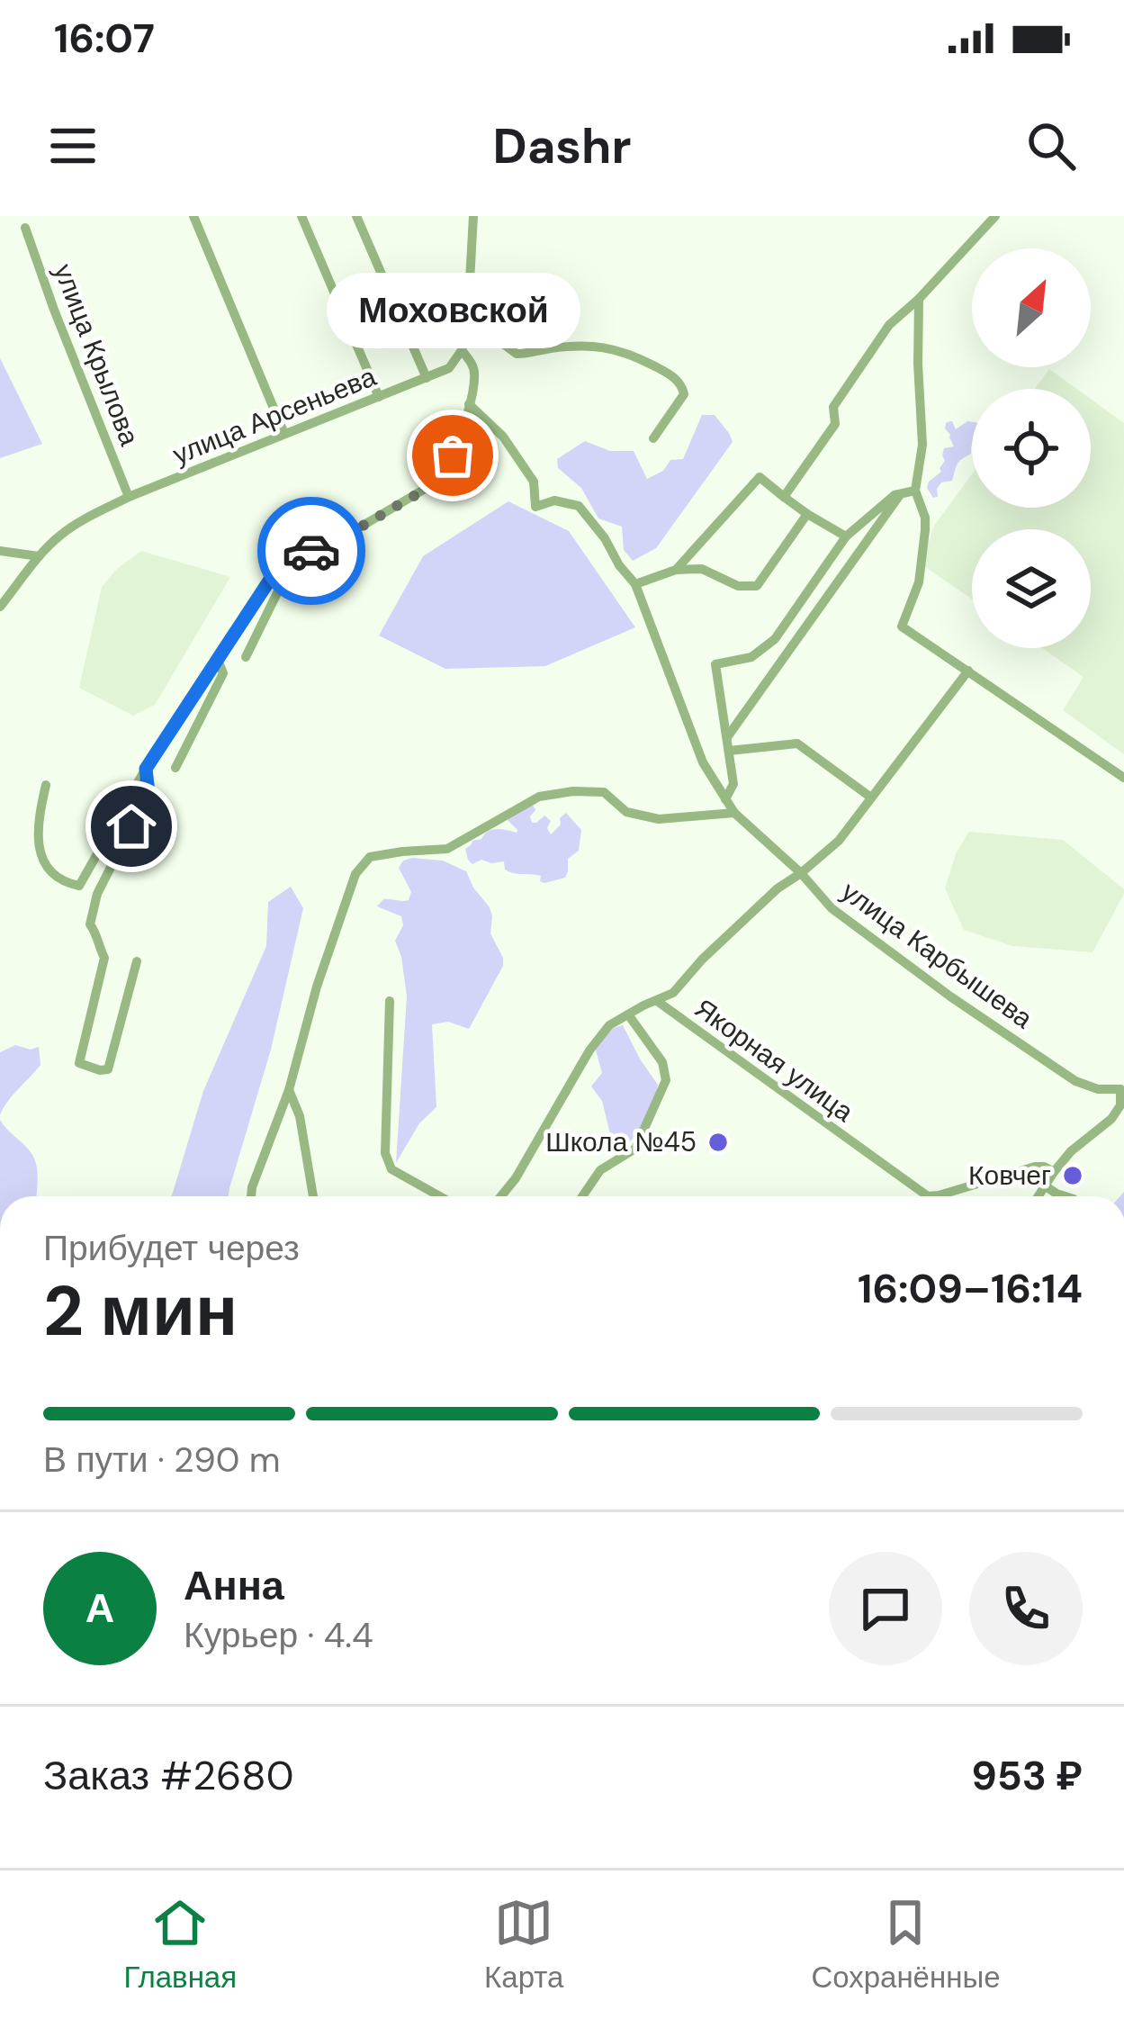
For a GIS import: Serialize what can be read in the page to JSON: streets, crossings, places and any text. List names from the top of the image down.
{
  "streets": {
    "street": [
      "улица Крылова",
      "улица Арсеньева",
      "улица Карбышева",
      "Якорная улица"
    ]
  },
  "crossings": [
    ["улица Крылова", "улица Арсеньева"]
  ],
  "places": ["Моховской", "Школа №45", "Ковчег"],
  "north": "top right",
  "page": {
    "status": "16:07",
    "header": "Dashr",
    "bubble": "Моховской",
    "heading": ["2 мин", "Прибудет через", "16:09–16:14"],
    "panel": [
      "Анна",
      "Курьер · 4.4",
      "Заказ #2680",
      "953 ₽"
    ],
    "bar": "В пути · 290 m",
    "round": "А",
    "tabs": ["Главная", "Карта", "Сохранённые"]
  }
}
